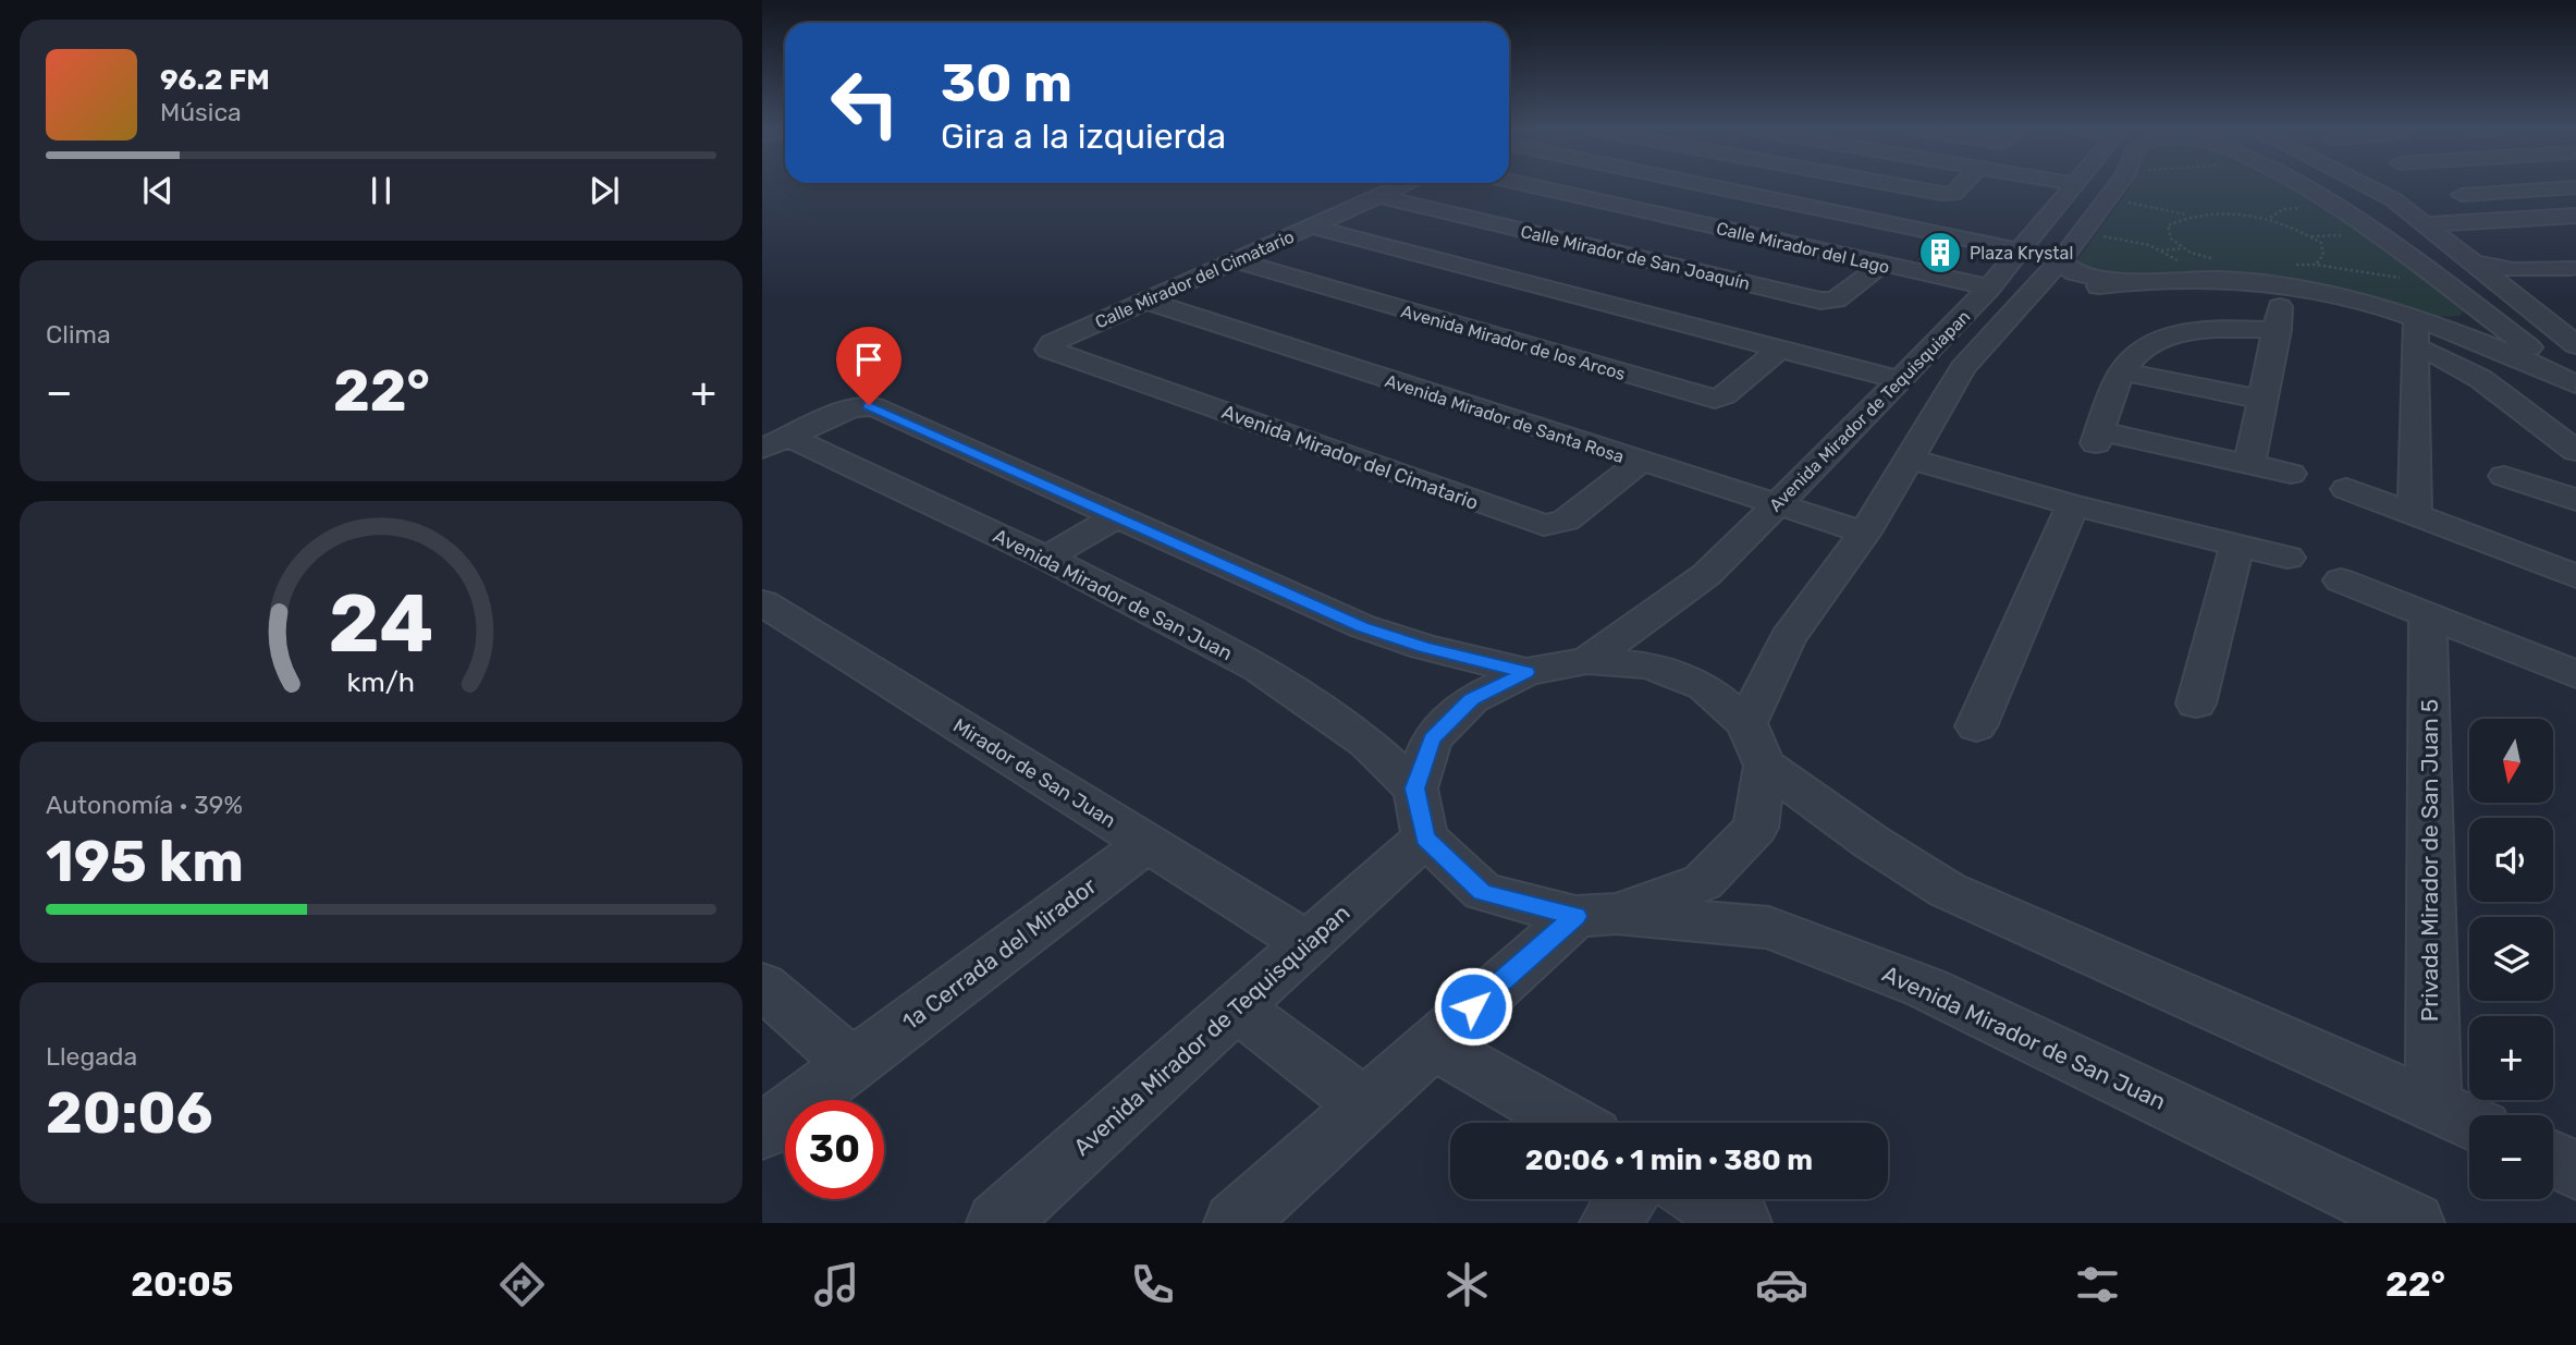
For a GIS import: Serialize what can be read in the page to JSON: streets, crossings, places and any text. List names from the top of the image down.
{
  "streets": {
    "street": [
      "Calle Mirador del Lago",
      "Calle Mirador de San Joaquín",
      "Calle Mirador del Cimatario",
      "Avenida Mirador de los Arcos",
      "Avenida Mirador de Tequisquiapan",
      "Avenida Mirador de Santa Rosa",
      "Avenida Mirador del Cimatario",
      "Avenida Mirador de San Juan",
      "Mirador de San Juan",
      "Privada Mirador de San Juan 5",
      "1a Cerrada del Mirador"
    ]
  },
  "crossings": [
    ["Calle Mirador del Lago", "Calle Mirador de San Joaquín"],
    ["Calle Mirador del Lago", "Avenida Mirador de Tequisquiapan"],
    ["Calle Mirador de San Joaquín", "Calle Mirador del Cimatario"],
    ["Calle Mirador del Cimatario", "Avenida Mirador de los Arcos"],
    ["Calle Mirador del Cimatario", "Avenida Mirador de Santa Rosa"],
    ["Calle Mirador del Cimatario", "Avenida Mirador del Cimatario"],
    ["Avenida Mirador de Tequisquiapan", "Avenida Mirador de Santa Rosa"],
    ["Avenida Mirador de Tequisquiapan", "Avenida Mirador de San Juan"],
    ["Avenida Mirador de Tequisquiapan", "Mirador de San Juan"],
    ["Avenida Mirador de Santa Rosa", "Avenida Mirador del Cimatario"],
    ["Mirador de San Juan", "1a Cerrada del Mirador"]
  ],
  "places": {
    "building": ["Plaza Krystal"]
  },
  "north": "bottom",
  "page": {
    "turn": ["30 m", "Gira a la izquierda"],
    "song": ["96.2 FM", "Música"],
    "tile": [
      "Clima",
      ["Autonomía · 39%", "195 km"],
      ["Llegada", "20:06"]
    ],
    "heat": ["−", "22°", "+"],
    "map_buttons": ["+", "−"],
    "limit": "30",
    "trip": "20:06 · 1 min · 380 m",
    "tabs": ["20:05", "22°"],
    "gauge": ["24", "km/h"]
  }
}
